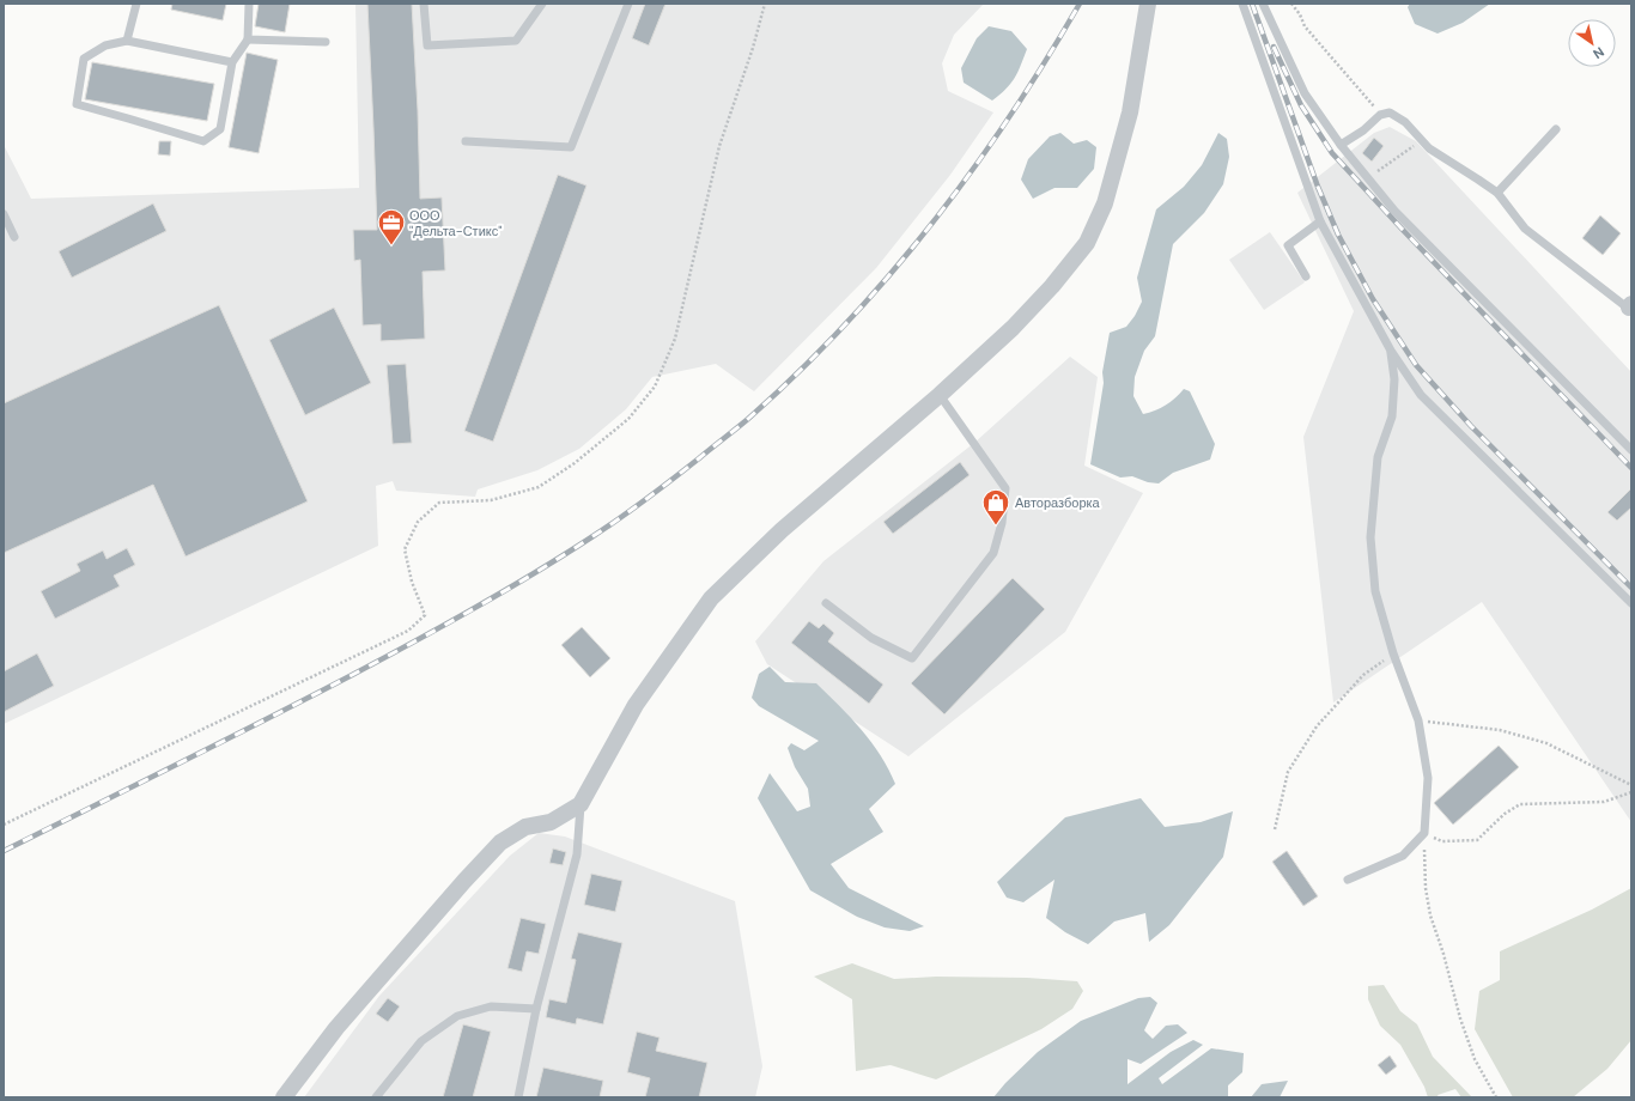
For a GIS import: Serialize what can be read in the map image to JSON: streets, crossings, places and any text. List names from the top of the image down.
{
  "places": {
    "office": ["ООО \"Дельта-Стикс\""],
    "shop": ["Авторазборка"]
  },
  "north": "bottom right"
}
